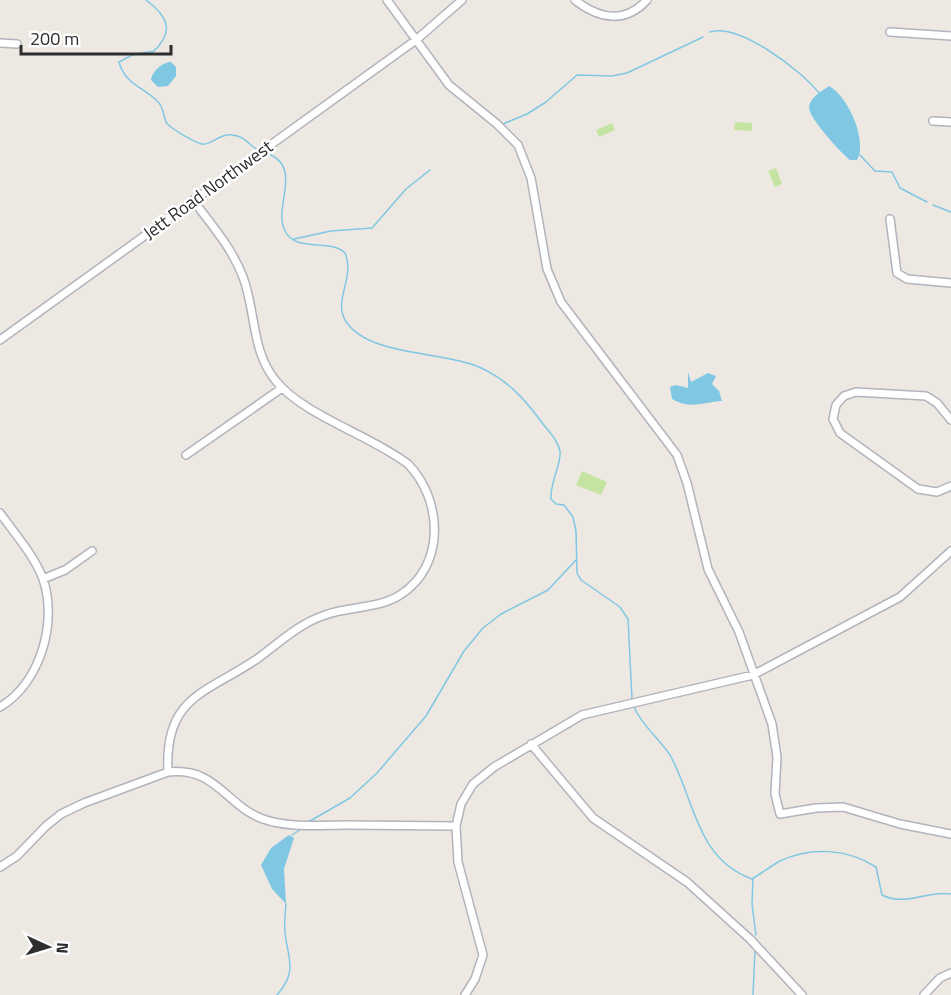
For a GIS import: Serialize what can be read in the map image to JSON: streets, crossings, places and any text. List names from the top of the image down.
{
  "streets": {
    "street": ["Jett Road Northwest"]
  },
  "scale_bar": "200 m",
  "north": "right"
}
